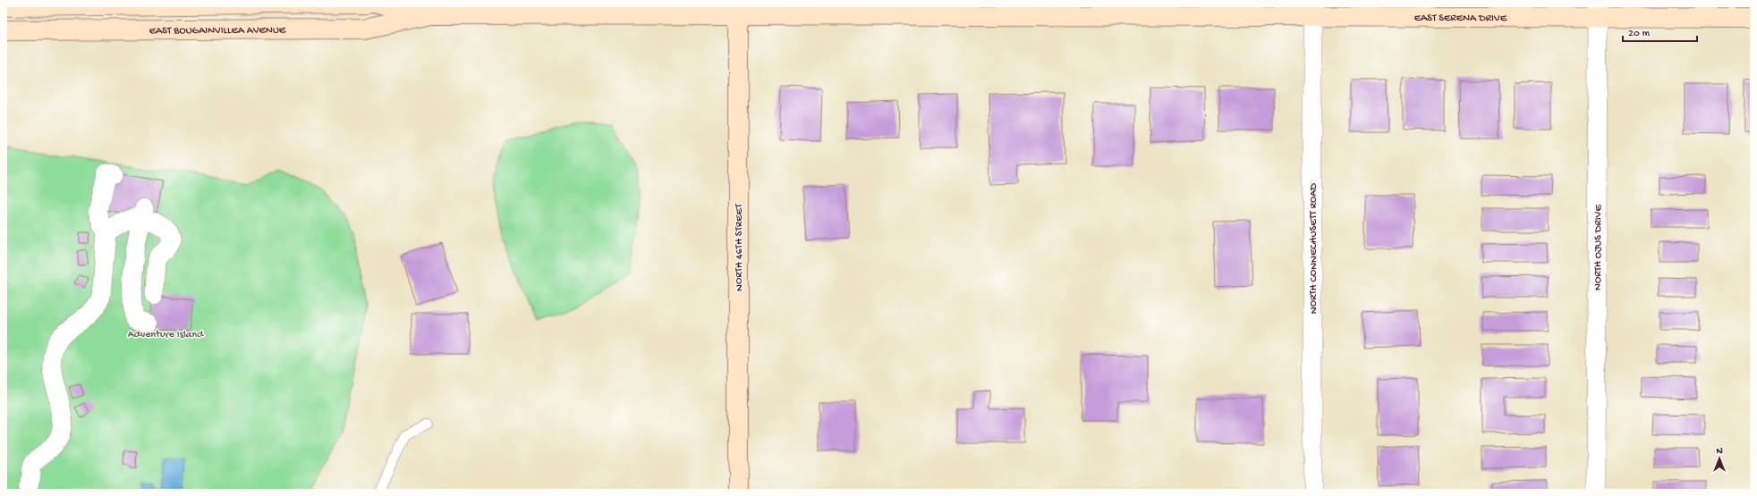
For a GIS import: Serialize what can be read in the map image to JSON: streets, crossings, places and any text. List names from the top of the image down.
{
  "streets": {
    "street": [
      "EAST SERENA DRIVE",
      "EAST BOUGAINVILLEA AVENUE",
      "NORTH 46TH STREET",
      "NORTH CONNECHUSETT ROAD",
      "NORTH OJUS DRIVE"
    ]
  },
  "crossings": [
    ["EAST SERENA DRIVE", "EAST BOUGAINVILLEA AVENUE"],
    ["EAST SERENA DRIVE", "NORTH 46TH STREET"],
    ["EAST SERENA DRIVE", "NORTH CONNECHUSETT ROAD"],
    ["EAST SERENA DRIVE", "NORTH OJUS DRIVE"],
    ["EAST BOUGAINVILLEA AVENUE", "NORTH 46TH STREET"]
  ],
  "parks": ["Adventure Island"],
  "scale_bar": "20 m",
  "north": "top"
}
